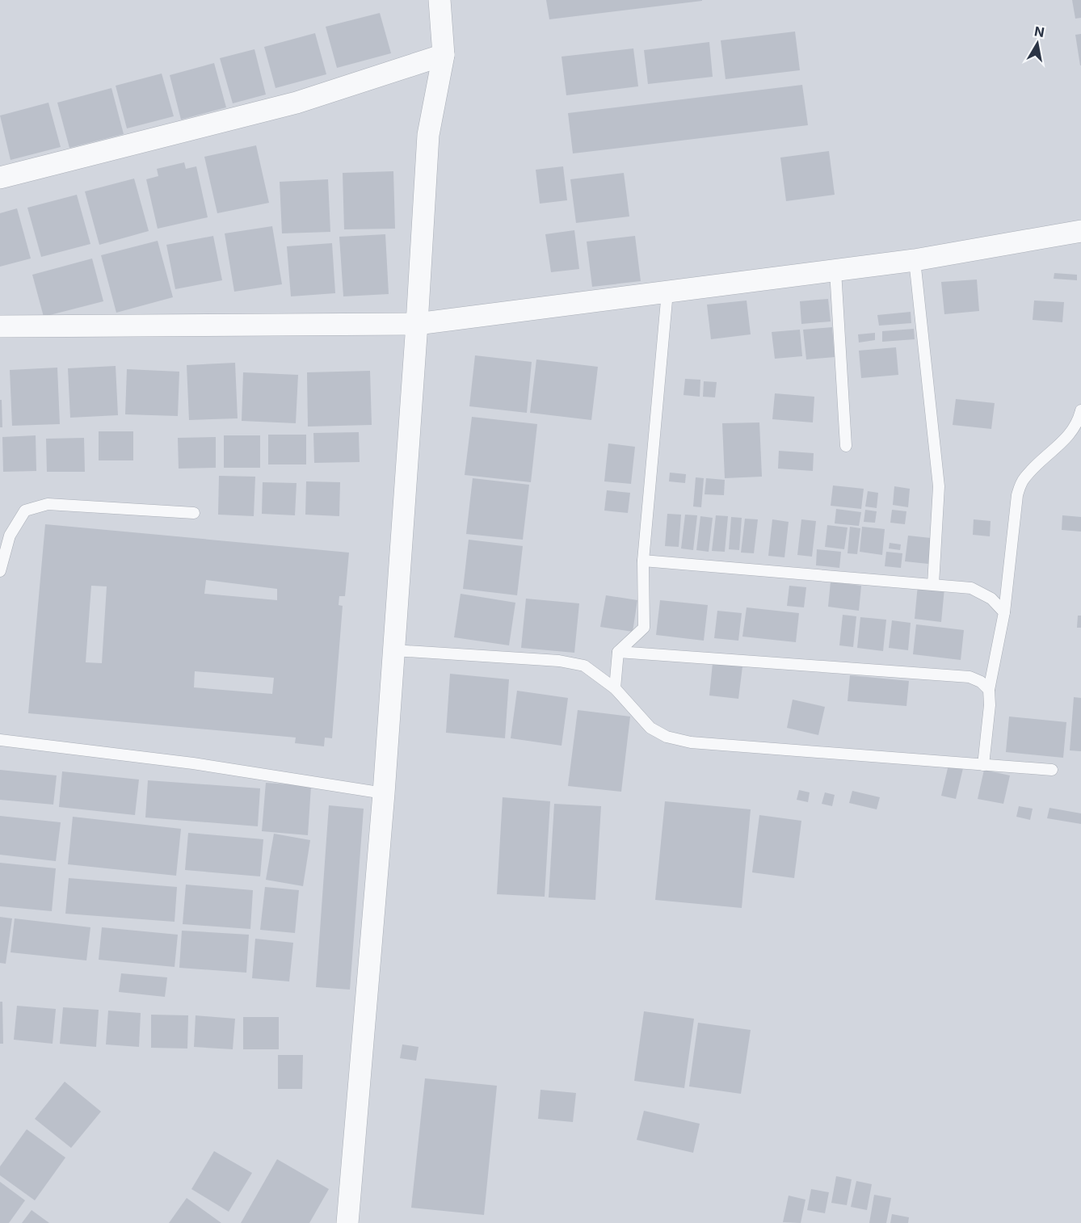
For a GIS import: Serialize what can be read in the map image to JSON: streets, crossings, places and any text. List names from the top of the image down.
{
  "north": "top"
}
